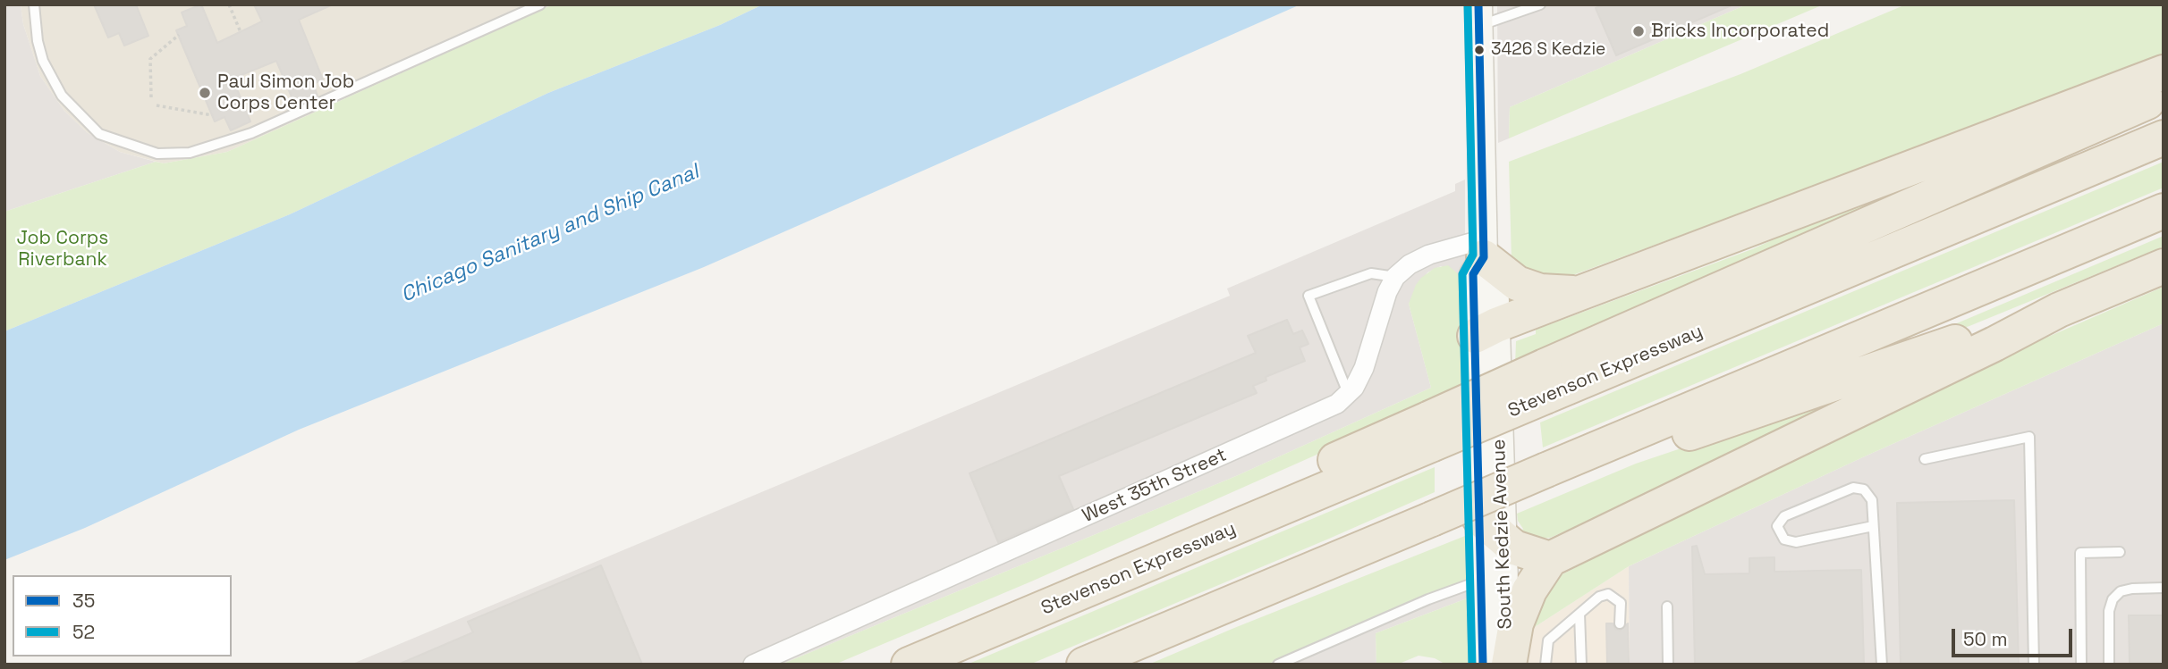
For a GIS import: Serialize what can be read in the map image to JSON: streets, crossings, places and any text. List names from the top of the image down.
{
  "streets": {
    "highway": ["Stevenson Expressway"],
    "main road": ["South Kedzie Avenue"],
    "street": ["West 35th Street"]
  },
  "water": ["Chicago Sanitary and Ship Canal"],
  "parks": ["Job Corps Riverbank"],
  "places": ["Bricks Incorporated", "3426 S Kedzie", "Paul Simon Job Corps Center"],
  "lines": ["transit line 35", "transit line 52"],
  "legend": ["35", "52"],
  "scale_bar": "50 m"
}
